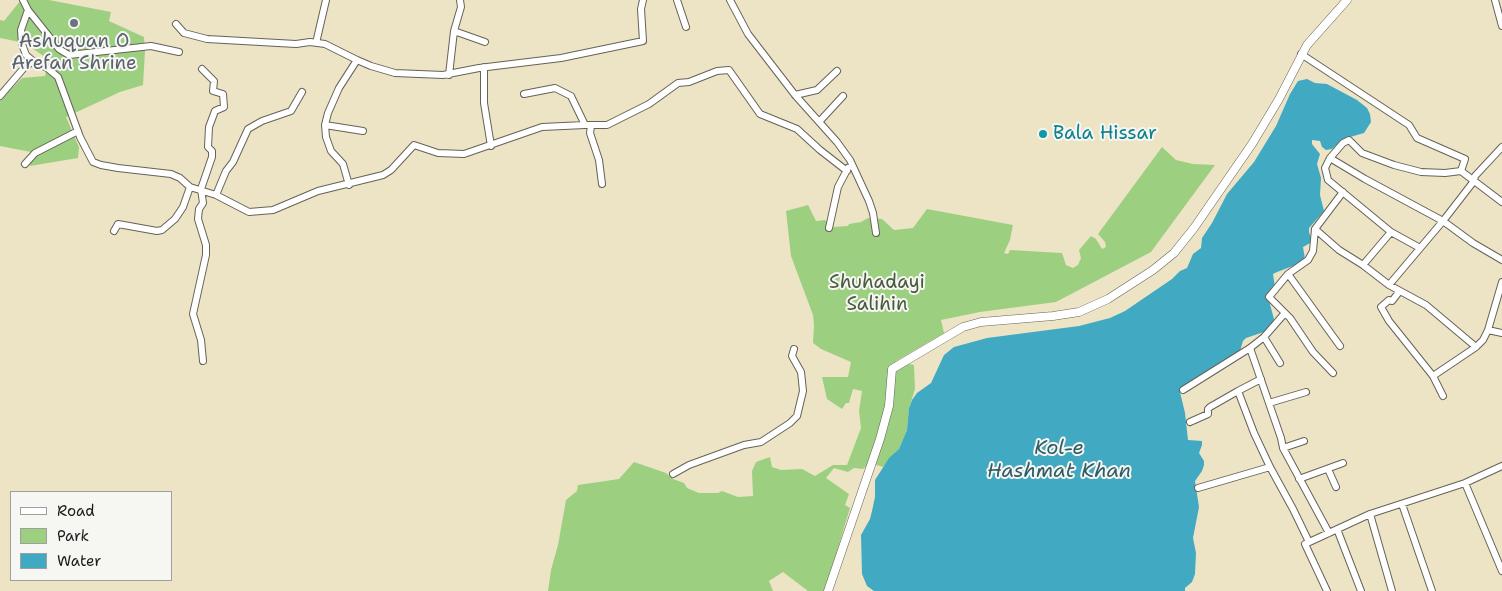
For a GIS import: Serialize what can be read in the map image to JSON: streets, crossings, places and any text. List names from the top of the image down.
{
  "water": ["Kol-e Hashmat Khan"],
  "parks": ["Shuhadayi Salihin"],
  "places": ["Ashuquan O Arefan Shrine", "Bala Hissar"],
  "legend": ["Road", "Park", "Water"]
}
